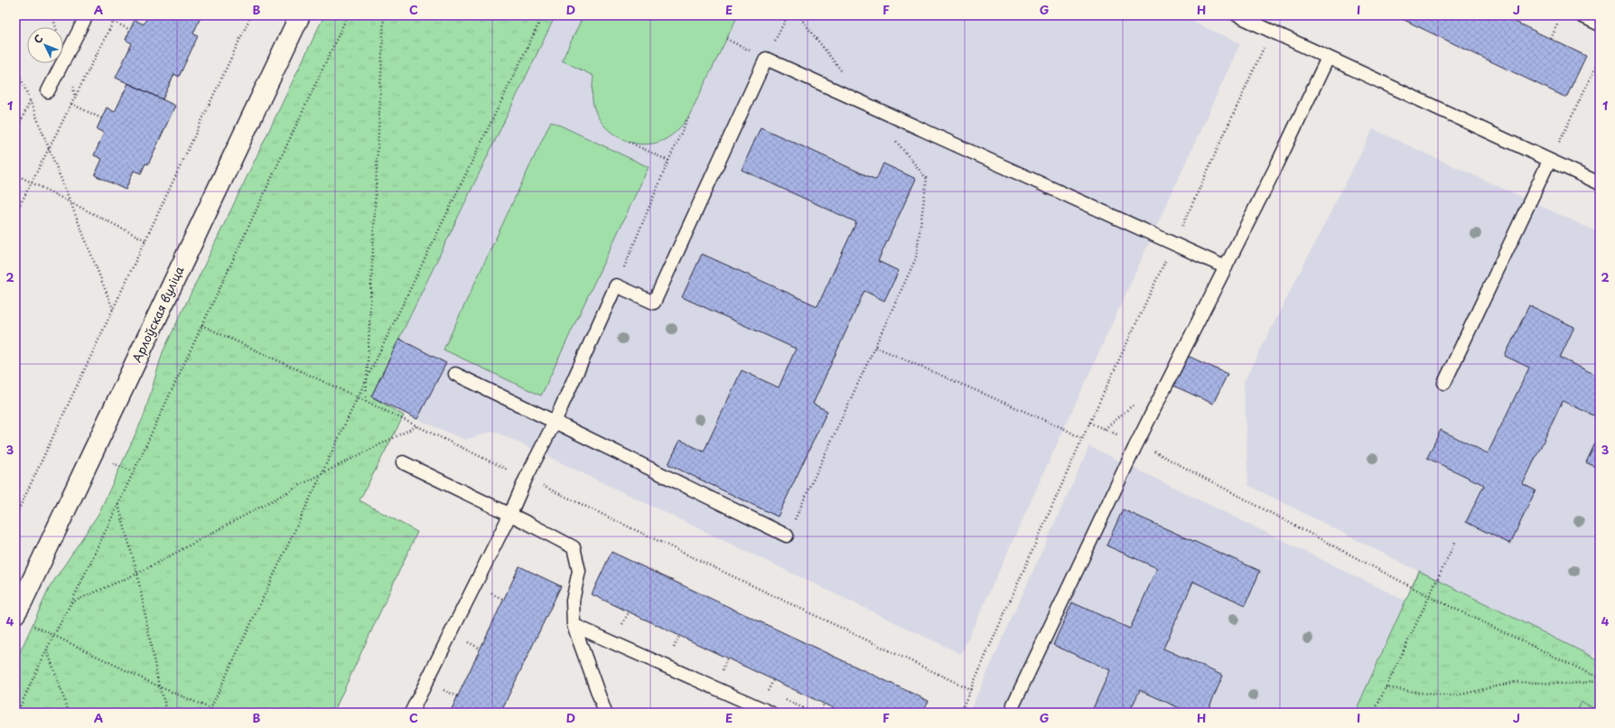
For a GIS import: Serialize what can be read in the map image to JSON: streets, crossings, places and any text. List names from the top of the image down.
{
  "streets": {
    "street": ["Арлоўская вуліца"]
  },
  "north": "top left",
  "grid": {
    "columns": [
      "A",
      "B",
      "C",
      "D",
      "E",
      "F",
      "G",
      "H",
      "I",
      "J"
    ],
    "rows": [
      "1",
      "2",
      "3",
      "4"
    ]
  }
}
